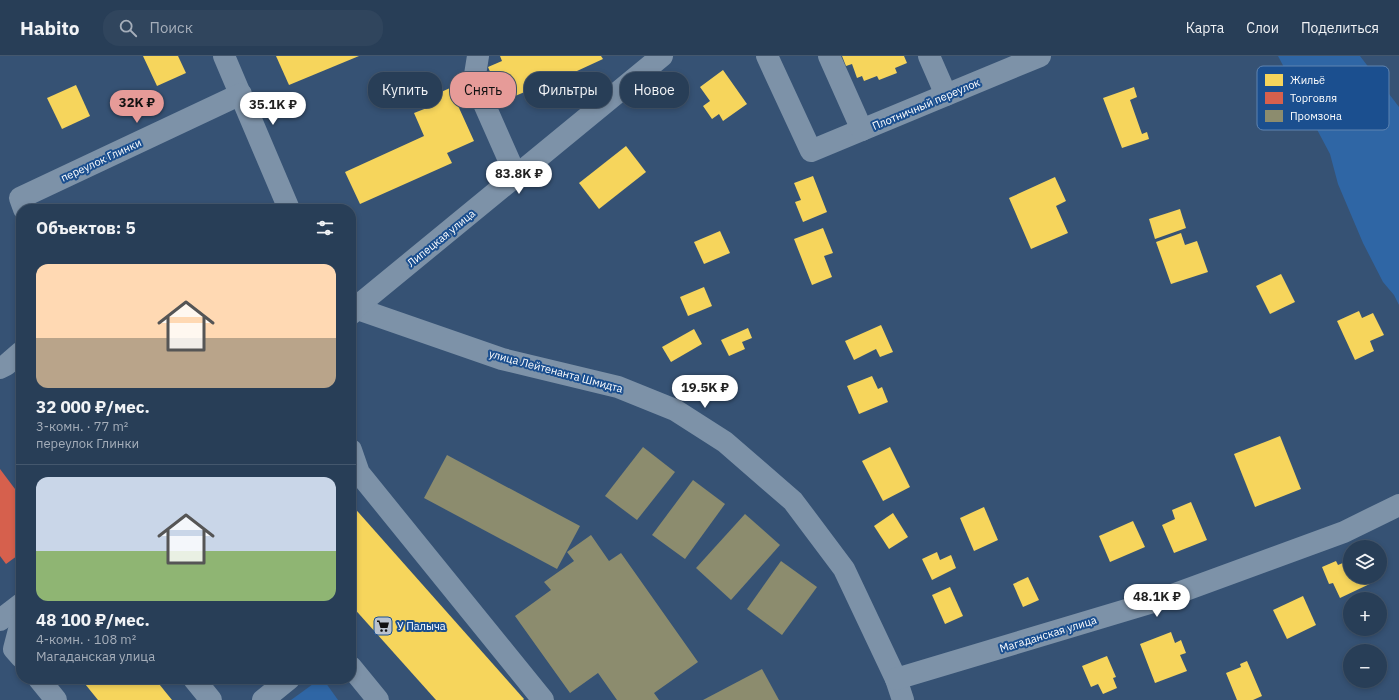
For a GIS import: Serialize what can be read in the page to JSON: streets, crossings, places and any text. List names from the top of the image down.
{
  "streets": {
    "street": [
      "Плотничный переулок",
      "переулок Глинки",
      "Липецкая улица",
      "улица Лейтенанта Шмидта",
      "Магаданская улица"
    ]
  },
  "crossings": [
    ["улица Лейтенанта Шмидта", "Магаданская улица"]
  ],
  "places": {
    "supermarket": ["У Палыча"]
  },
  "legend": ["Жильё", "Торговля", "Промзона"],
  "page": {
    "header": "Habito",
    "search": "Поиск",
    "nav": ["Карта", "Слои", "Поделиться"],
    "chip": [
      "Купить",
      "Снять",
      "Фильтры",
      "Новое"
    ],
    "price": [
      "32K ₽",
      "35.1K ₽",
      "83.8K ₽",
      "19.5K ₽",
      "48.1K ₽"
    ],
    "heading": "Объектов: 5",
    "list": [
      {
        "name": "32 000 ₽/мес.",
        "note": "3-комн. · 77 m² · переулок Глинки"
      },
      {
        "name": "48 100 ₽/мес.",
        "note": "4-комн. · 108 m² · Магаданская улица"
      }
    ],
    "map_buttons": ["+", "−"]
  }
}
